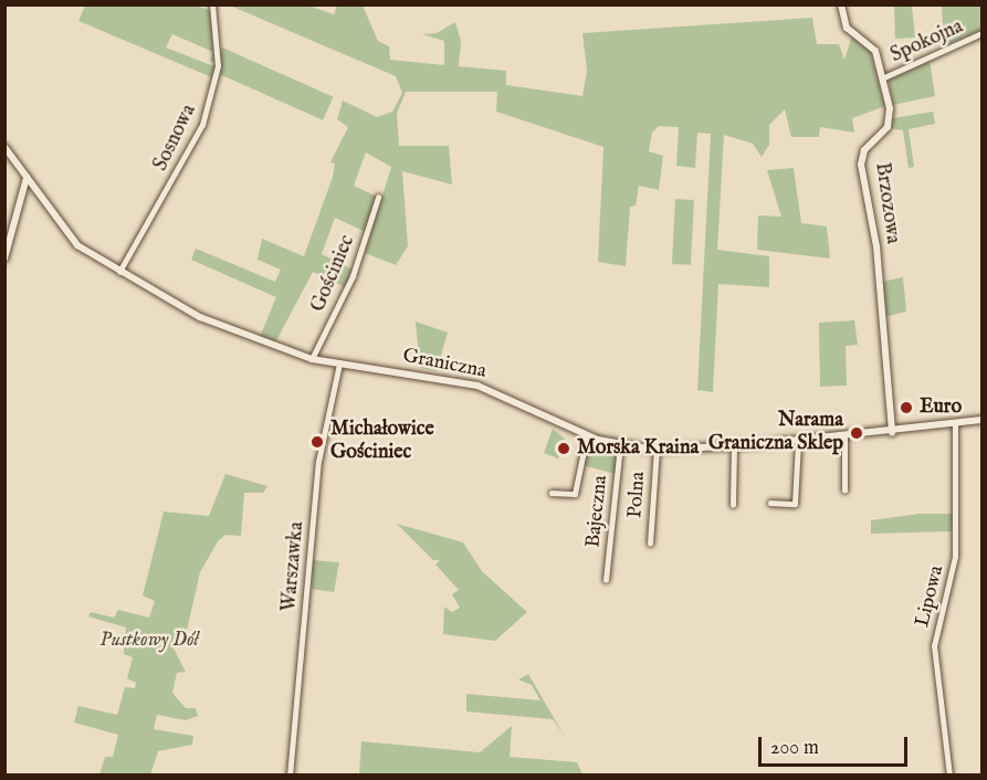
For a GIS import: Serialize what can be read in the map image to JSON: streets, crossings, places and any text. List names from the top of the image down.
{
  "streets": {
    "street": [
      "Spokojna",
      "Sosnowa",
      "Brzozowa",
      "Gościniec",
      "Graniczna",
      "Polna",
      "Bajeczna",
      "Warszawka",
      "Lipowa"
    ]
  },
  "crossings": [
    ["Spokojna", "Brzozowa"],
    ["Sosnowa", "Graniczna"],
    ["Brzozowa", "Graniczna"],
    ["Gościniec", "Graniczna"],
    ["Graniczna", "Polna"],
    ["Graniczna", "Bajeczna"],
    ["Graniczna", "Warszawka"],
    ["Graniczna", "Lipowa"]
  ],
  "parks": ["Pustkowy Dół"],
  "places": [
    "Euro",
    "Narama Graniczna Sklep",
    "Michałowice Gościniec",
    "Morska Kraina"
  ],
  "scale_bar": "200 m"
}
